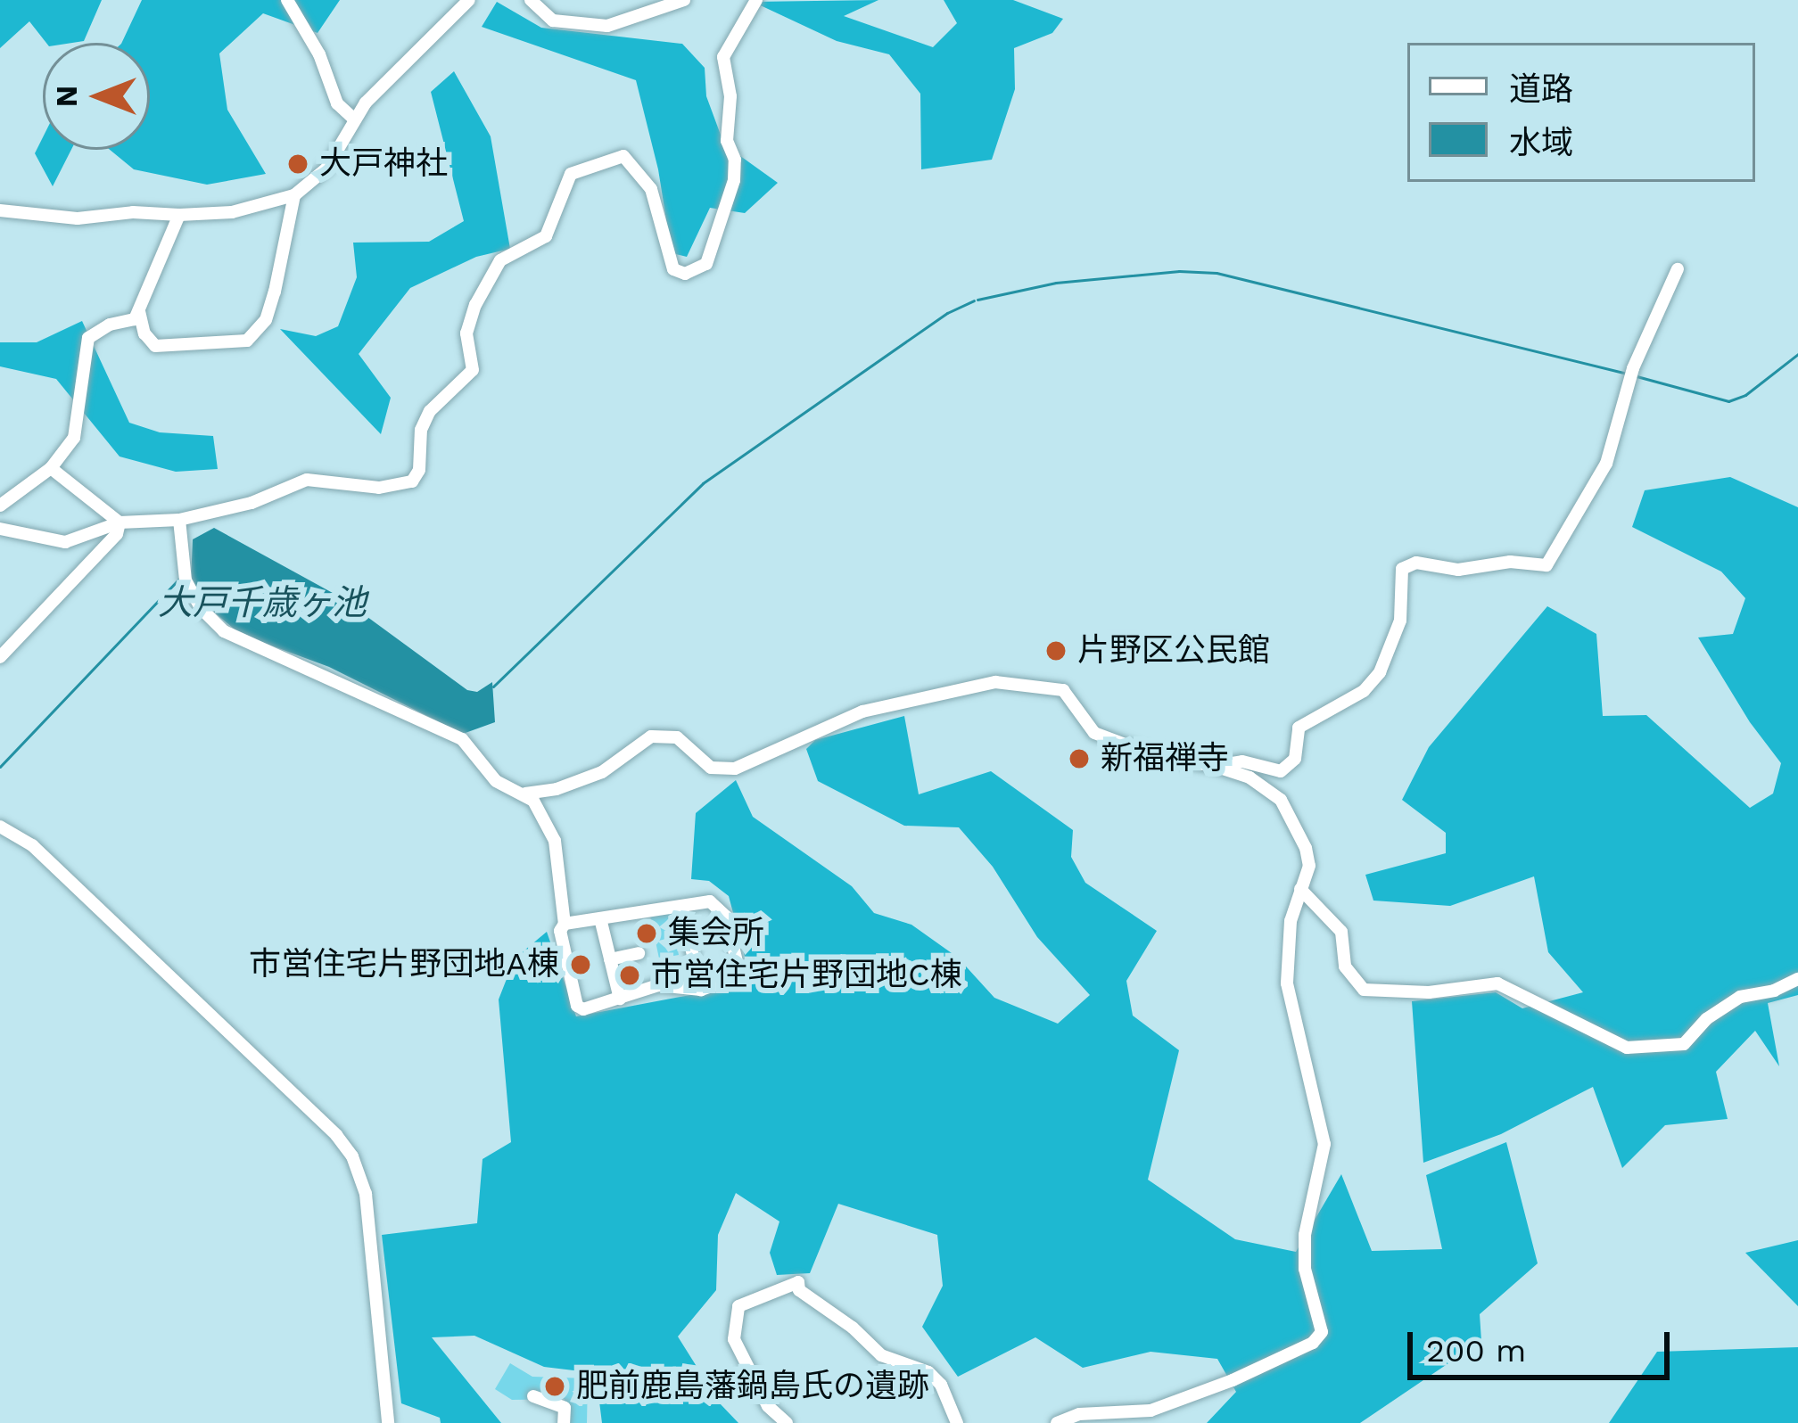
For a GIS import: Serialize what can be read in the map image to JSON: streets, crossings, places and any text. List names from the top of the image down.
{
  "water": ["大戸千歳ヶ池"],
  "places": [
    "大戸神社",
    "片野区公民館",
    "新福禅寺",
    "集会所",
    "市営住宅片野団地A棟",
    "市営住宅片野団地C棟",
    "肥前鹿島藩鍋島氏の遺跡"
  ],
  "legend": ["道路", "水域"],
  "scale_bar": "200 m",
  "north": "left"
}
